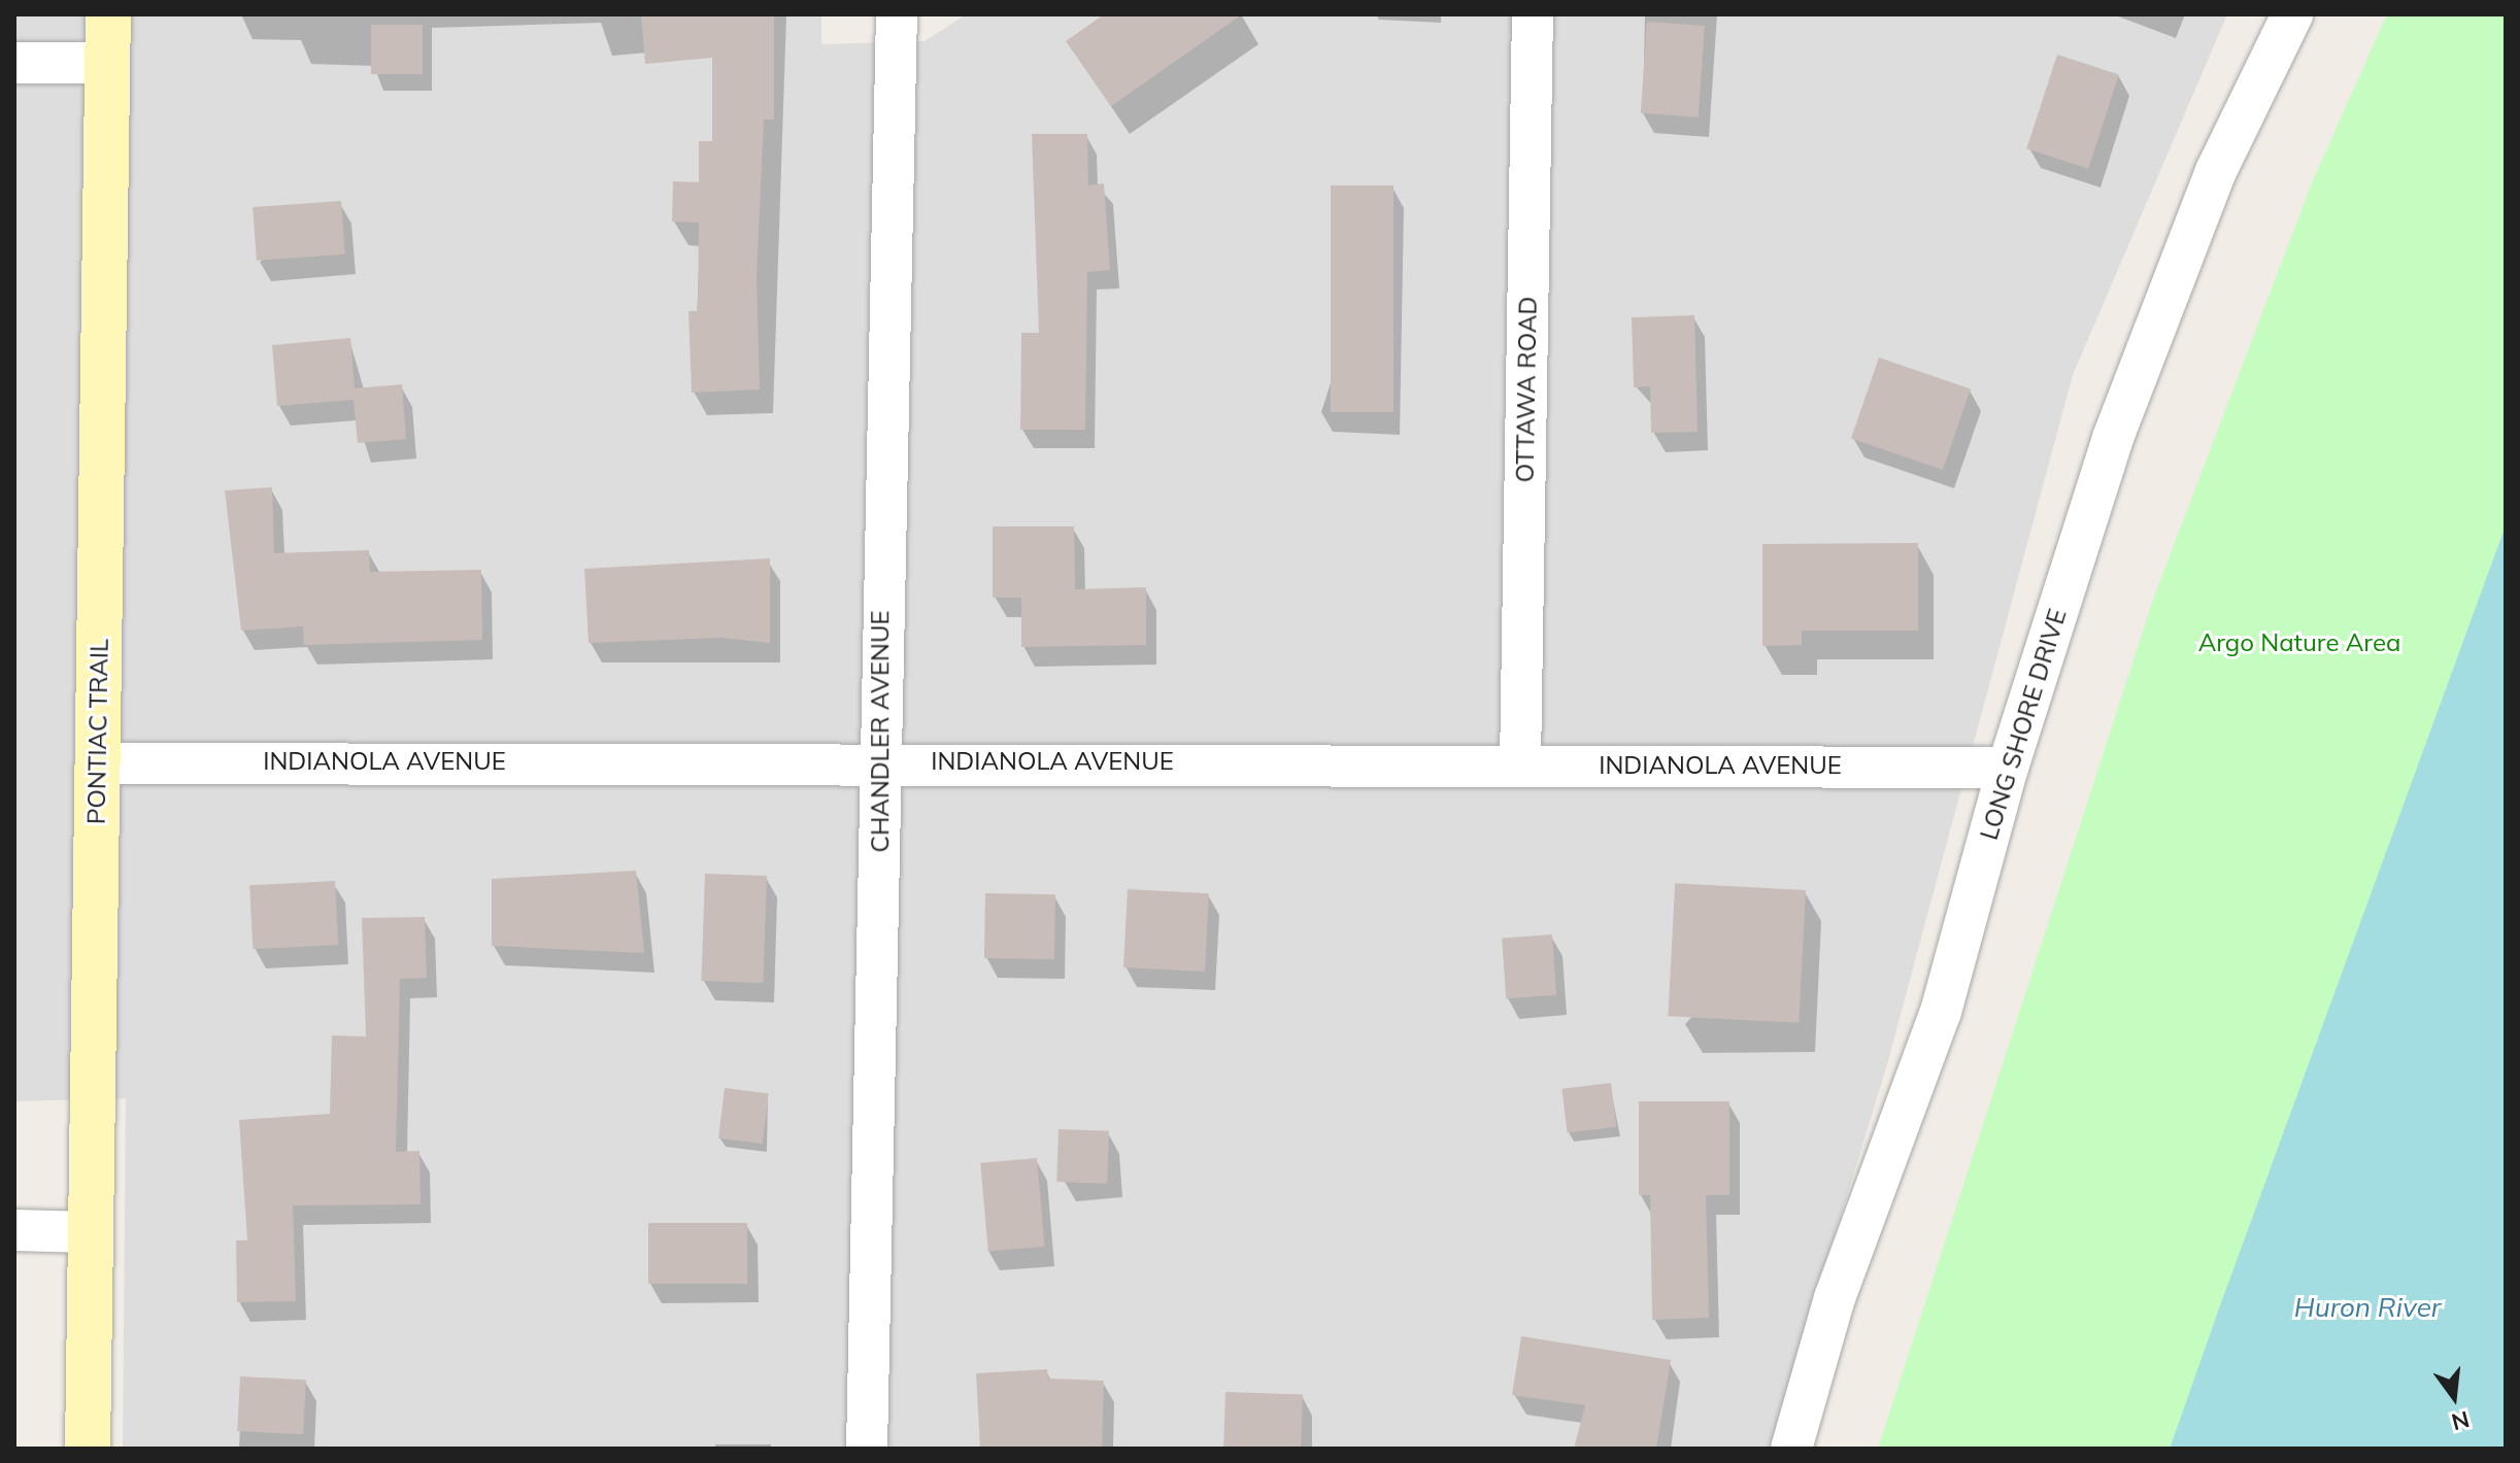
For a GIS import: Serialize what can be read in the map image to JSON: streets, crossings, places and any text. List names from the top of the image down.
{
  "streets": {
    "main road": ["PONTIAC TRAIL"],
    "street": [
      "OTTAWA ROAD",
      "LONG SHORE DRIVE",
      "CHANDLER AVENUE",
      "INDIANOLA AVENUE"
    ]
  },
  "crossings": [
    ["OTTAWA ROAD", "INDIANOLA AVENUE"],
    ["LONG SHORE DRIVE", "INDIANOLA AVENUE"],
    ["PONTIAC TRAIL", "INDIANOLA AVENUE"],
    ["CHANDLER AVENUE", "INDIANOLA AVENUE"]
  ],
  "water": ["Huron River"],
  "parks": ["Argo Nature Area"],
  "north": "bottom"
}
